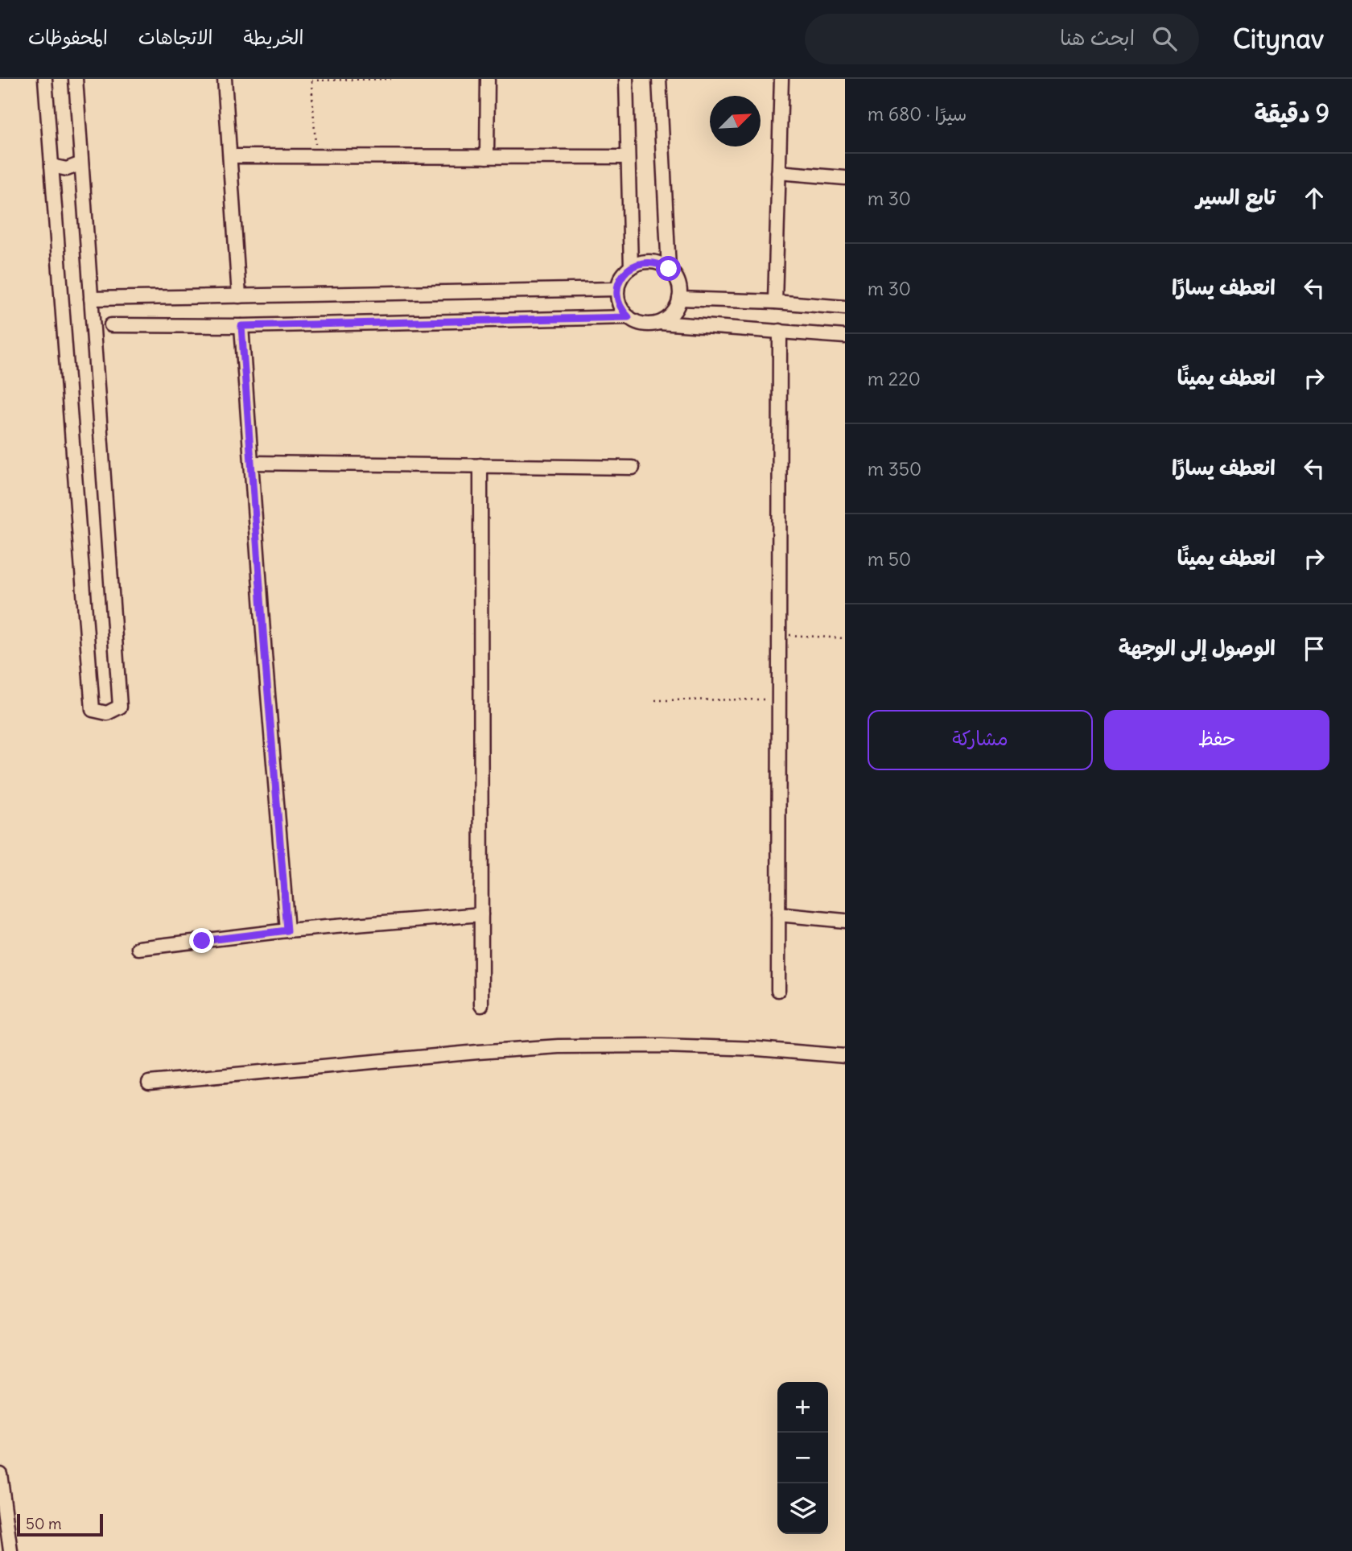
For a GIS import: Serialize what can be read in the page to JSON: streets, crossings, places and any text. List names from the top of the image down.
{
  "scale_bar": "50 m",
  "north": "top right",
  "page": {
    "header": "Citynav",
    "search": "ابحث هنا",
    "nav": ["الخريطة", "الاتجاهات", "المحفوظات"],
    "heading": ["9 دقيقة", "سيرًا · 680 m"],
    "list": [
      ["تابع السير", "30 m"],
      ["انعطف يسارًا", "30 m"],
      ["انعطف يمينًا", "220 m"],
      ["انعطف يسارًا", "350 m"],
      ["انعطف يمينًا", "50 m"],
      "الوصول إلى الوجهة"
    ],
    "buttons": ["حفظ", "مشاركة"],
    "map_buttons": ["+", "−"],
    "scale": "50 m"
  }
}
